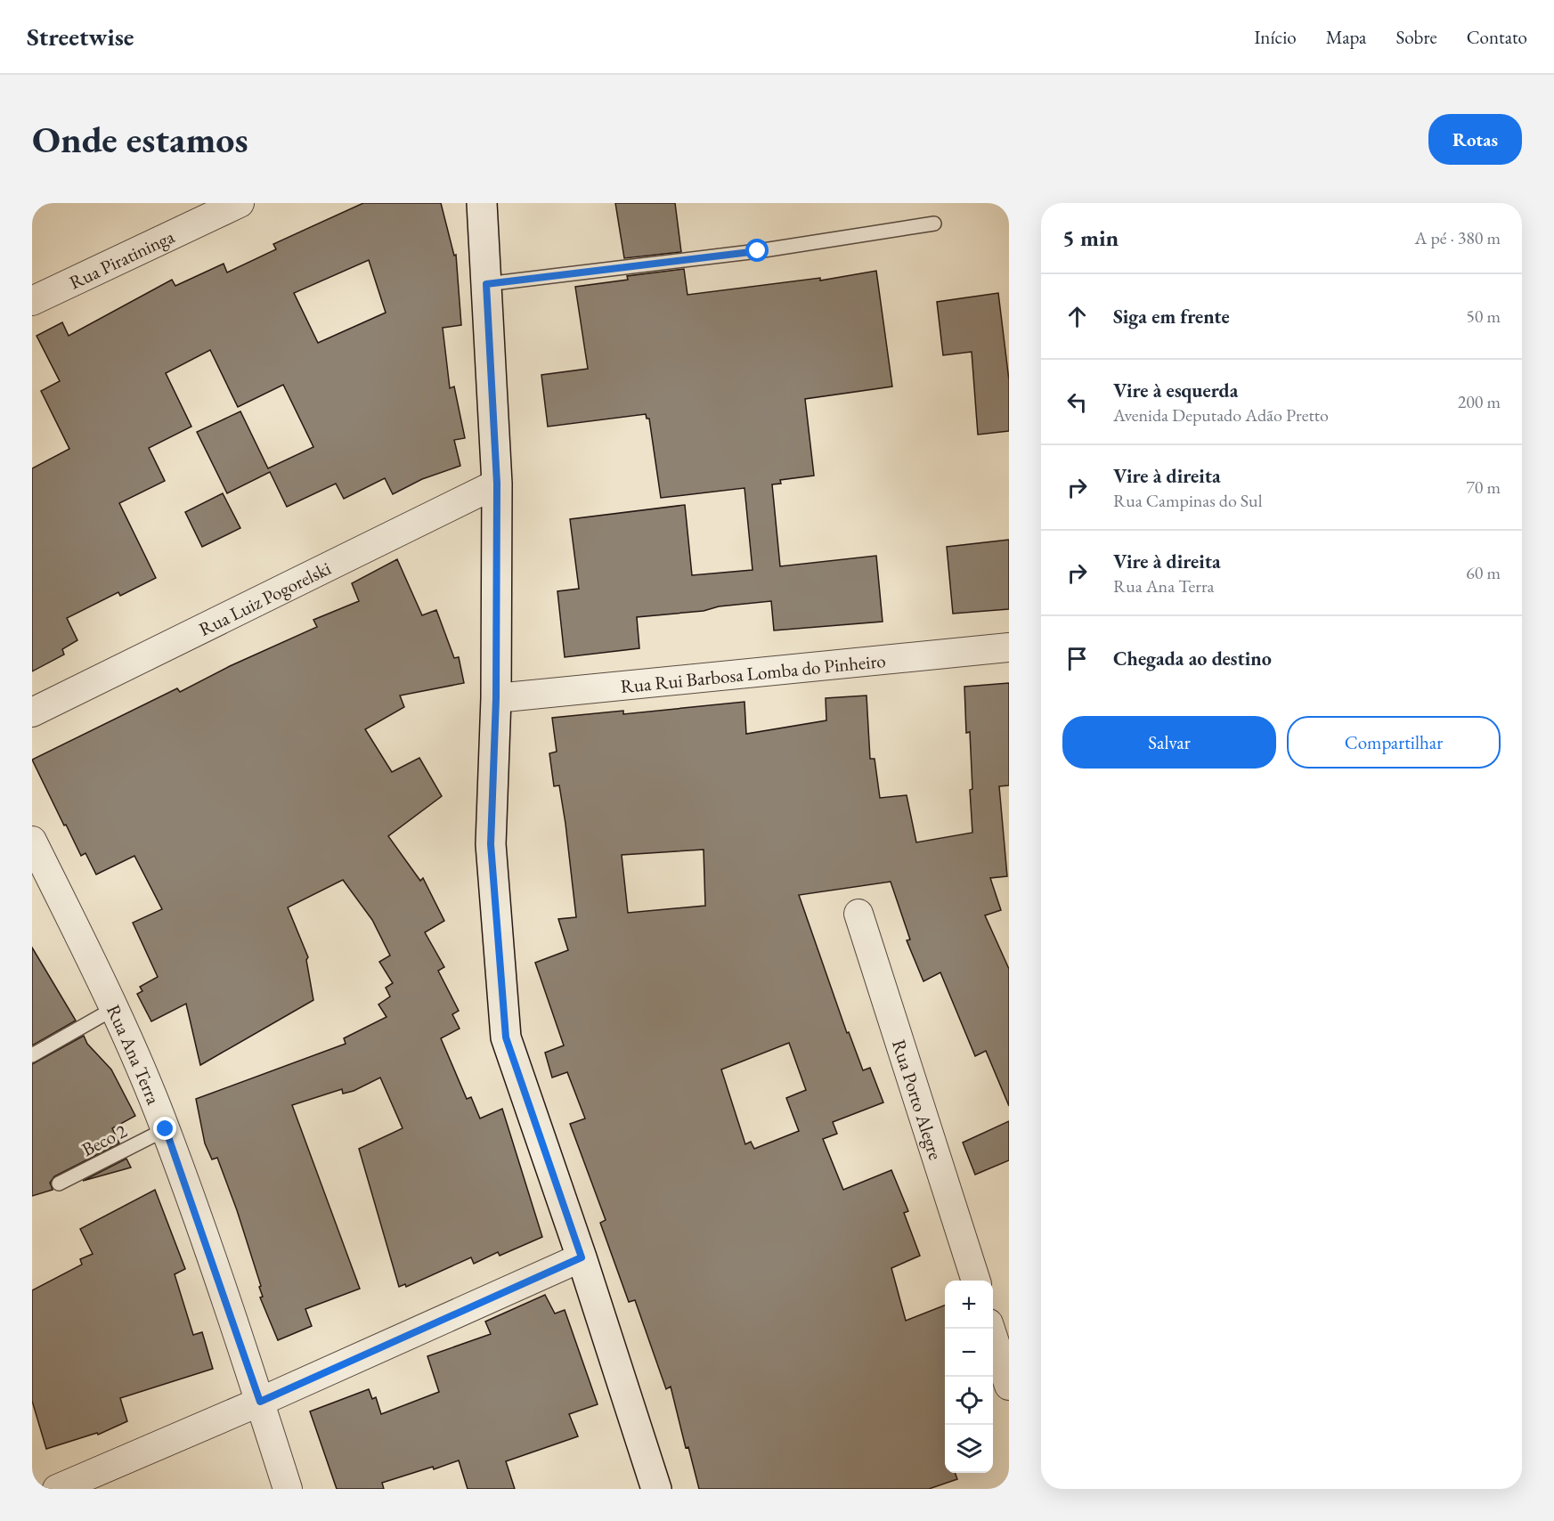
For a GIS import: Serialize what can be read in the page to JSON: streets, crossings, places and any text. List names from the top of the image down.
{
  "streets": {
    "street": [
      "Rua Piratininga",
      "Rua Luiz Pogorelski",
      "Rua Rui Barbosa Lomba do Pinheiro",
      "Rua Ana Terra",
      "Rua Porto Alegre"
    ],
    "lane": ["Beco 2"]
  },
  "crossings": [
    ["Rua Ana Terra", "Beco 2"]
  ],
  "page": {
    "header": "Streetwise",
    "nav": [
      "Início",
      "Mapa",
      "Sobre",
      "Contato"
    ],
    "buttons": [
      "Rotas",
      ["Salvar", "Compartilhar"]
    ],
    "title": "Onde estamos",
    "heading": ["5 min", "A pé · 380 m"],
    "list": [
      ["Siga em frente", "50 m"],
      ["Vire à esquerda", "Avenida Deputado Adão Pretto", "200 m"],
      ["Vire à direita", "Rua Campinas do Sul", "70 m"],
      ["Vire à direita", "Rua Ana Terra", "60 m"],
      "Chegada ao destino"
    ],
    "map_buttons": ["+", "−"]
  }
}
